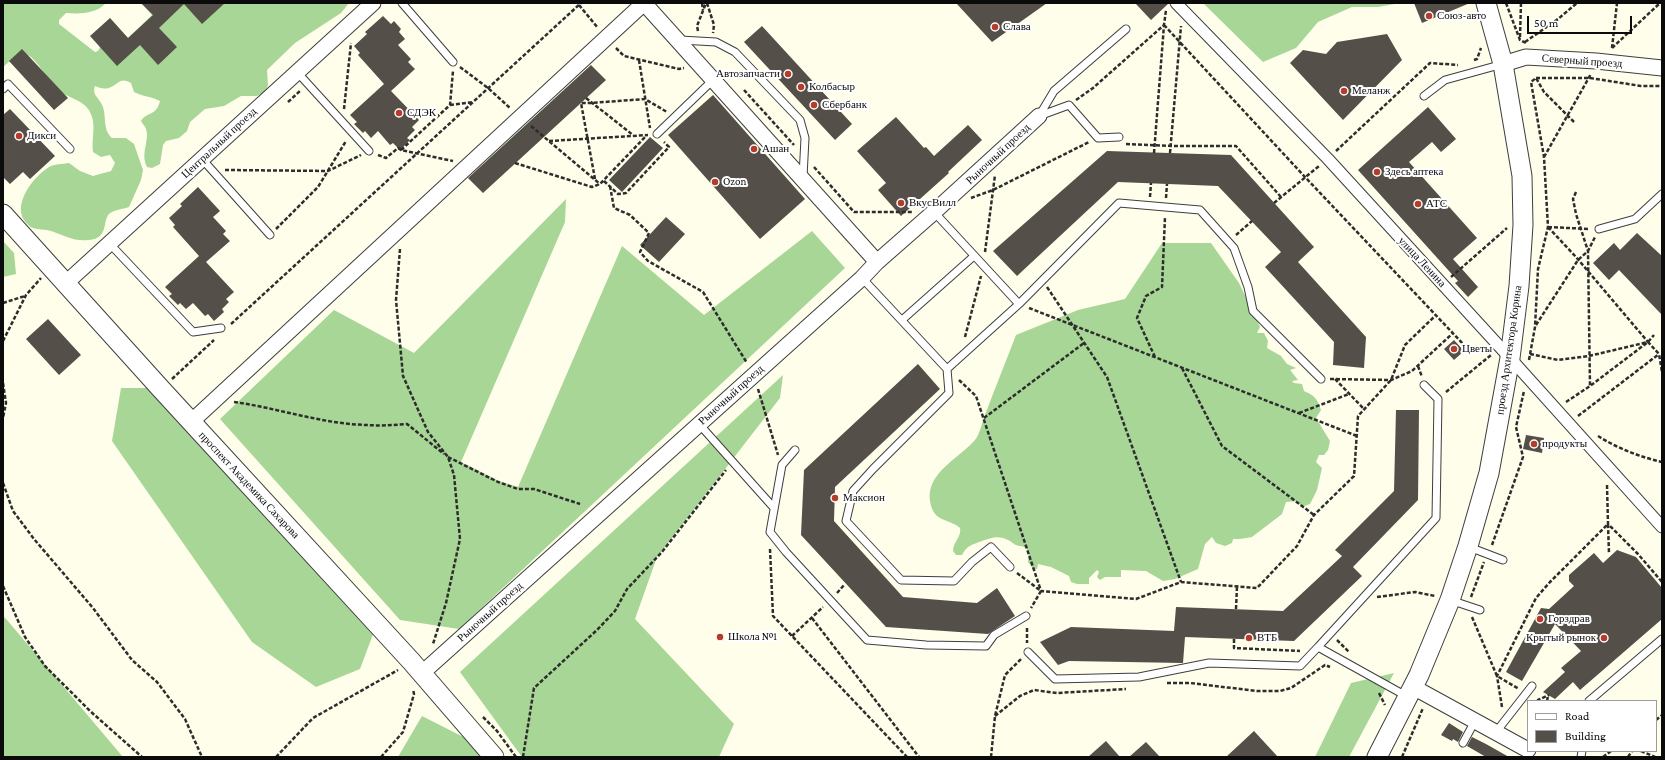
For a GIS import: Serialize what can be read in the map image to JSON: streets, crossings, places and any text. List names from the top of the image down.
{
  "streets": {
    "street": [
      "Северный проезд",
      "Центральный проезд",
      "Рыночный проезд",
      "улица Ленина",
      "проезд Архитектора Корина",
      "проспект Академика Сахарова"
    ]
  },
  "crossings": [
    ["Северный проезд", "проезд Архитектора Корина"],
    ["Центральный проезд", "проспект Академика Сахарова"],
    ["Рыночный проезд", "проспект Академика Сахарова"],
    ["улица Ленина", "проезд Архитектора Корина"]
  ],
  "places": [
    "Союз-авто",
    "Слава",
    "Автозапчасти",
    "Колбасыр",
    "Меланж",
    "Сбербанк",
    "СДЭК",
    "Дикси",
    "Ашан",
    "Здесь аптека",
    "Ozon",
    "ВкусВилл",
    "АТС",
    "Цветы",
    "продукты",
    "Максион",
    "Горздрав",
    "Школа №1",
    "ВТБ",
    "Крытый рынок"
  ],
  "legend": ["Road", "Building"],
  "scale_bar": "50 m"
}
